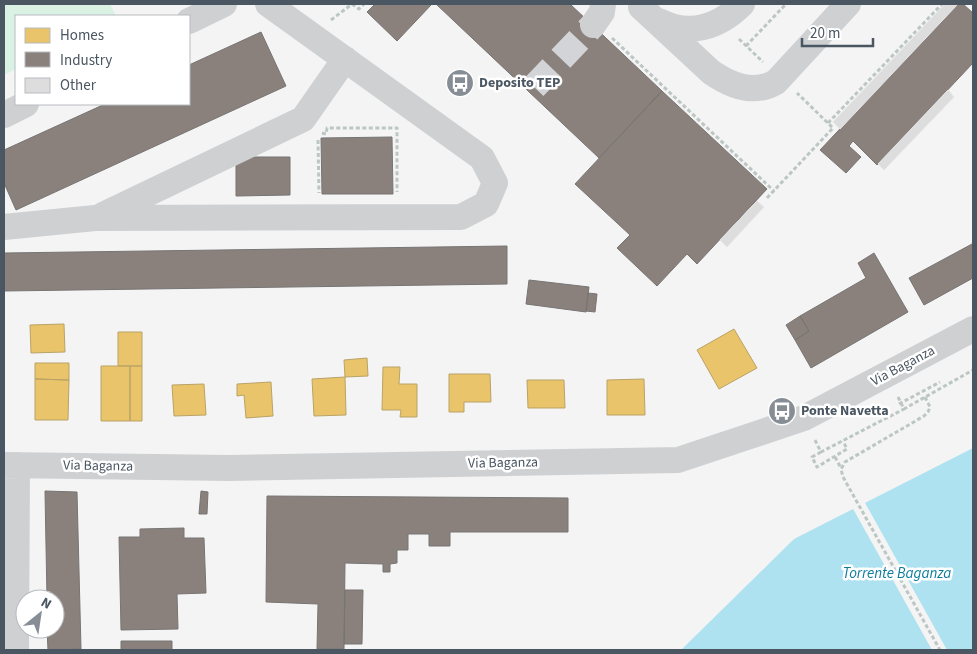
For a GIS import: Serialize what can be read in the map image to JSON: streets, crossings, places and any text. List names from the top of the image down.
{
  "streets": {
    "street": ["Via Baganza"]
  },
  "water": ["Torrente Baganza"],
  "places": {
    "bus stop": ["Deposito TEP", "Ponte Navetta"]
  },
  "legend": ["Homes", "Industry", "Other"],
  "scale_bar": "20 m",
  "north": "top right"
}
